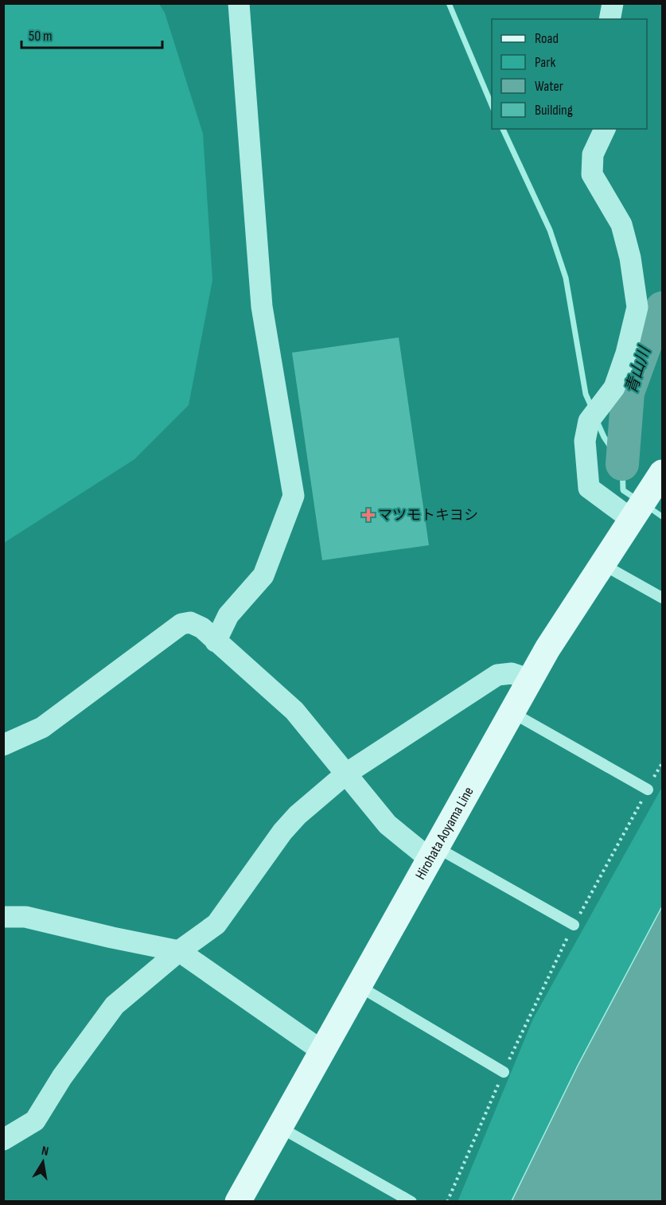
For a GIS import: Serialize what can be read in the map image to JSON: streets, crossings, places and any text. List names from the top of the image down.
{
  "streets": {
    "main road": ["Hirohata Aoyama Line"]
  },
  "water": ["青山川"],
  "places": {
    "health": ["マツモトキヨシ"]
  },
  "legend": [
    "Road",
    "Park",
    "Water",
    "Building"
  ],
  "scale_bar": "50 m",
  "north": "top"
}
